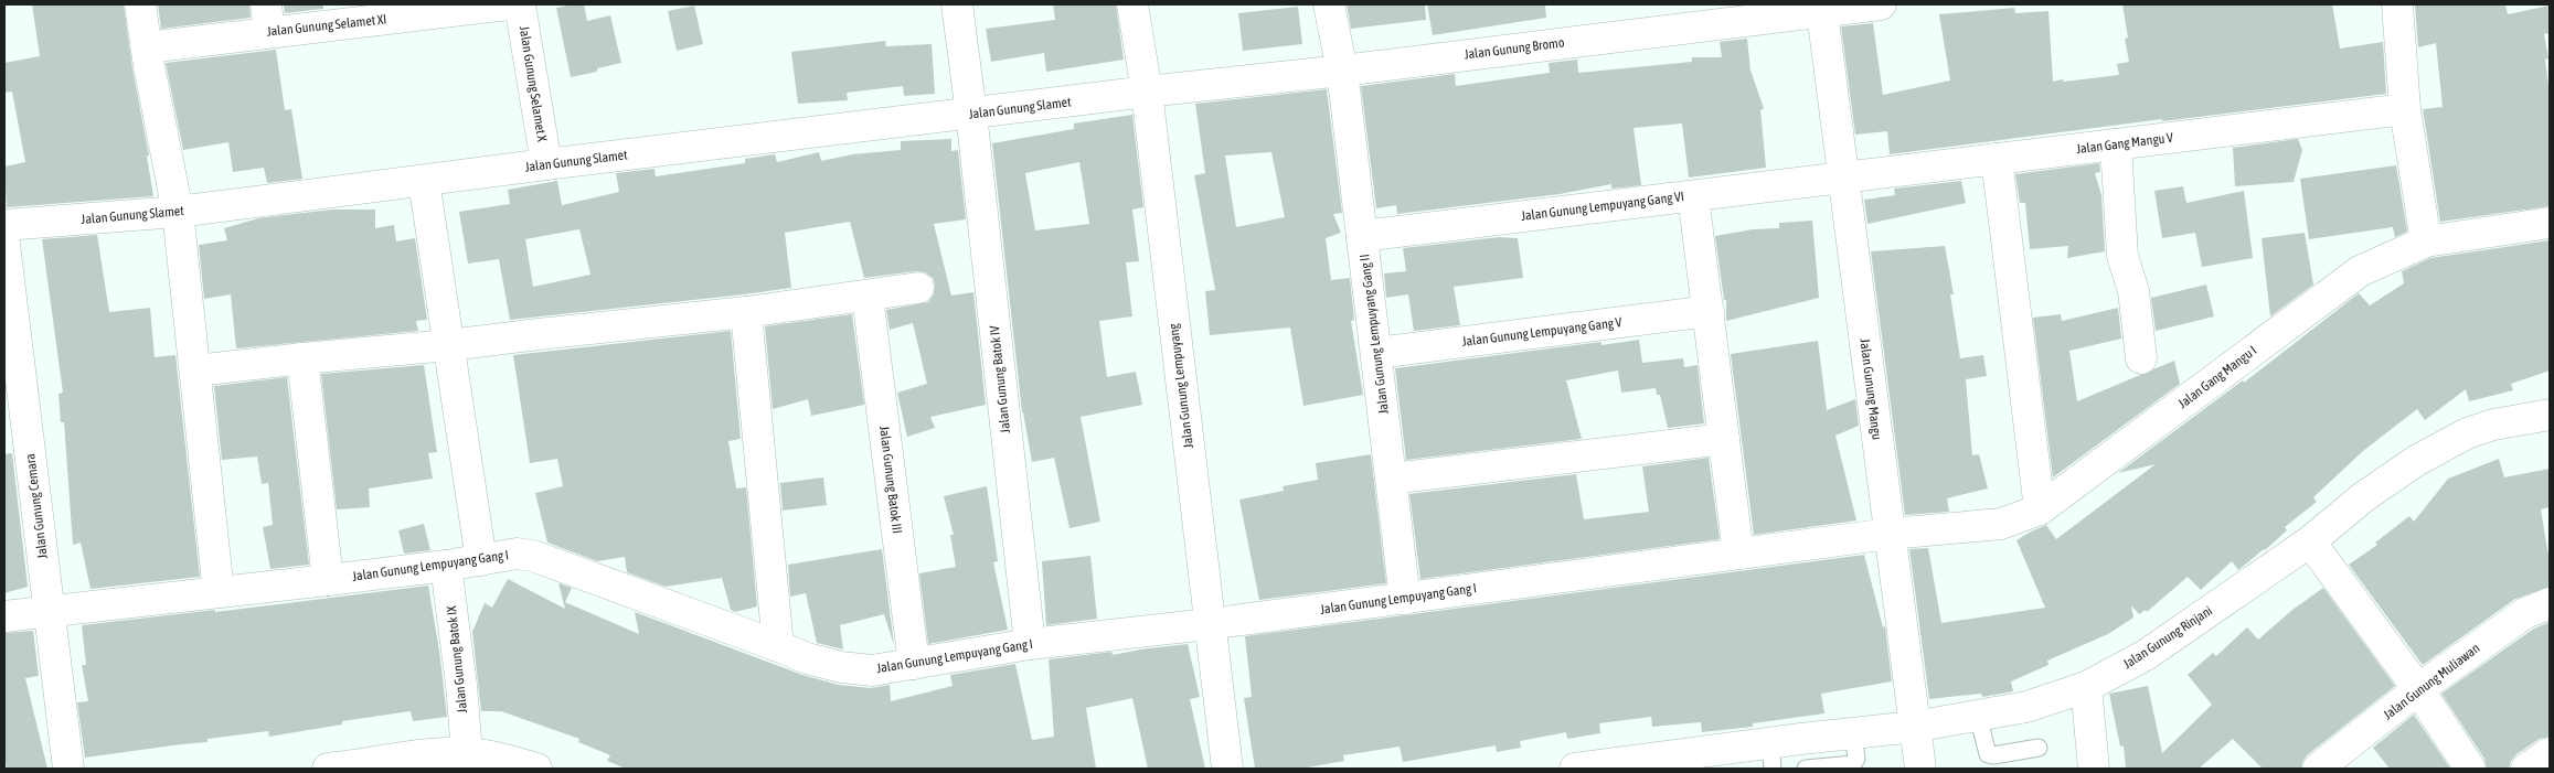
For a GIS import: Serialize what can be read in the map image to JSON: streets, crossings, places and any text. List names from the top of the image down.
{
  "streets": {
    "street": [
      "Jalan Gunung Selamet XI",
      "Jalan Gunung Bromo",
      "Jalan Gunung Selamet X",
      "Jalan Gunung Slamet",
      "Jalan Gang Mangu V",
      "Jalan Gunung Lempuyang Gang VI",
      "Jalan Gunung Lempuyang Gang V",
      "Jalan Gunung Lempuyang Gang II",
      "Jalan Gang Mangu I",
      "Jalan Gunung Batok IV",
      "Jalan Gunung Lempuyang",
      "Jalan Gunung Mangu",
      "Jalan Gunung Batok III",
      "Jalan Gunung Cemara",
      "Jalan Gunung Lempuyang Gang I",
      "Jalan Gunung Rinjani",
      "Jalan Gunung Batok IX",
      "Jalan Gunung Muliawan"
    ]
  },
  "crossings": [
    ["Jalan Gunung Bromo", "Jalan Gunung Slamet"],
    ["Jalan Gunung Bromo", "Jalan Gunung Lempuyang Gang II"],
    ["Jalan Gunung Bromo", "Jalan Gunung Lempuyang"],
    ["Jalan Gunung Bromo", "Jalan Gunung Mangu"],
    ["Jalan Gunung Selamet X", "Jalan Gunung Slamet"],
    ["Jalan Gunung Slamet", "Jalan Gunung Batok IV"],
    ["Jalan Gunung Slamet", "Jalan Gunung Lempuyang"],
    ["Jalan Gang Mangu V", "Jalan Gunung Lempuyang Gang VI"],
    ["Jalan Gang Mangu V", "Jalan Gunung Mangu"],
    ["Jalan Gunung Lempuyang Gang VI", "Jalan Gunung Lempuyang Gang II"],
    ["Jalan Gunung Lempuyang Gang VI", "Jalan Gunung Mangu"],
    ["Jalan Gunung Lempuyang Gang V", "Jalan Gunung Lempuyang Gang II"],
    ["Jalan Gunung Lempuyang Gang II", "Jalan Gunung Lempuyang Gang I"],
    ["Jalan Gang Mangu I", "Jalan Gunung Mangu"],
    ["Jalan Gang Mangu I", "Jalan Gunung Lempuyang Gang I"],
    ["Jalan Gunung Batok IV", "Jalan Gunung Lempuyang Gang I"],
    ["Jalan Gunung Lempuyang", "Jalan Gunung Lempuyang Gang I"],
    ["Jalan Gunung Mangu", "Jalan Gunung Lempuyang Gang I"],
    ["Jalan Gunung Mangu", "Jalan Gunung Rinjani"],
    ["Jalan Gunung Batok III", "Jalan Gunung Lempuyang Gang I"],
    ["Jalan Gunung Cemara", "Jalan Gunung Lempuyang Gang I"],
    ["Jalan Gunung Lempuyang Gang I", "Jalan Gunung Batok IX"]
  ]
}
